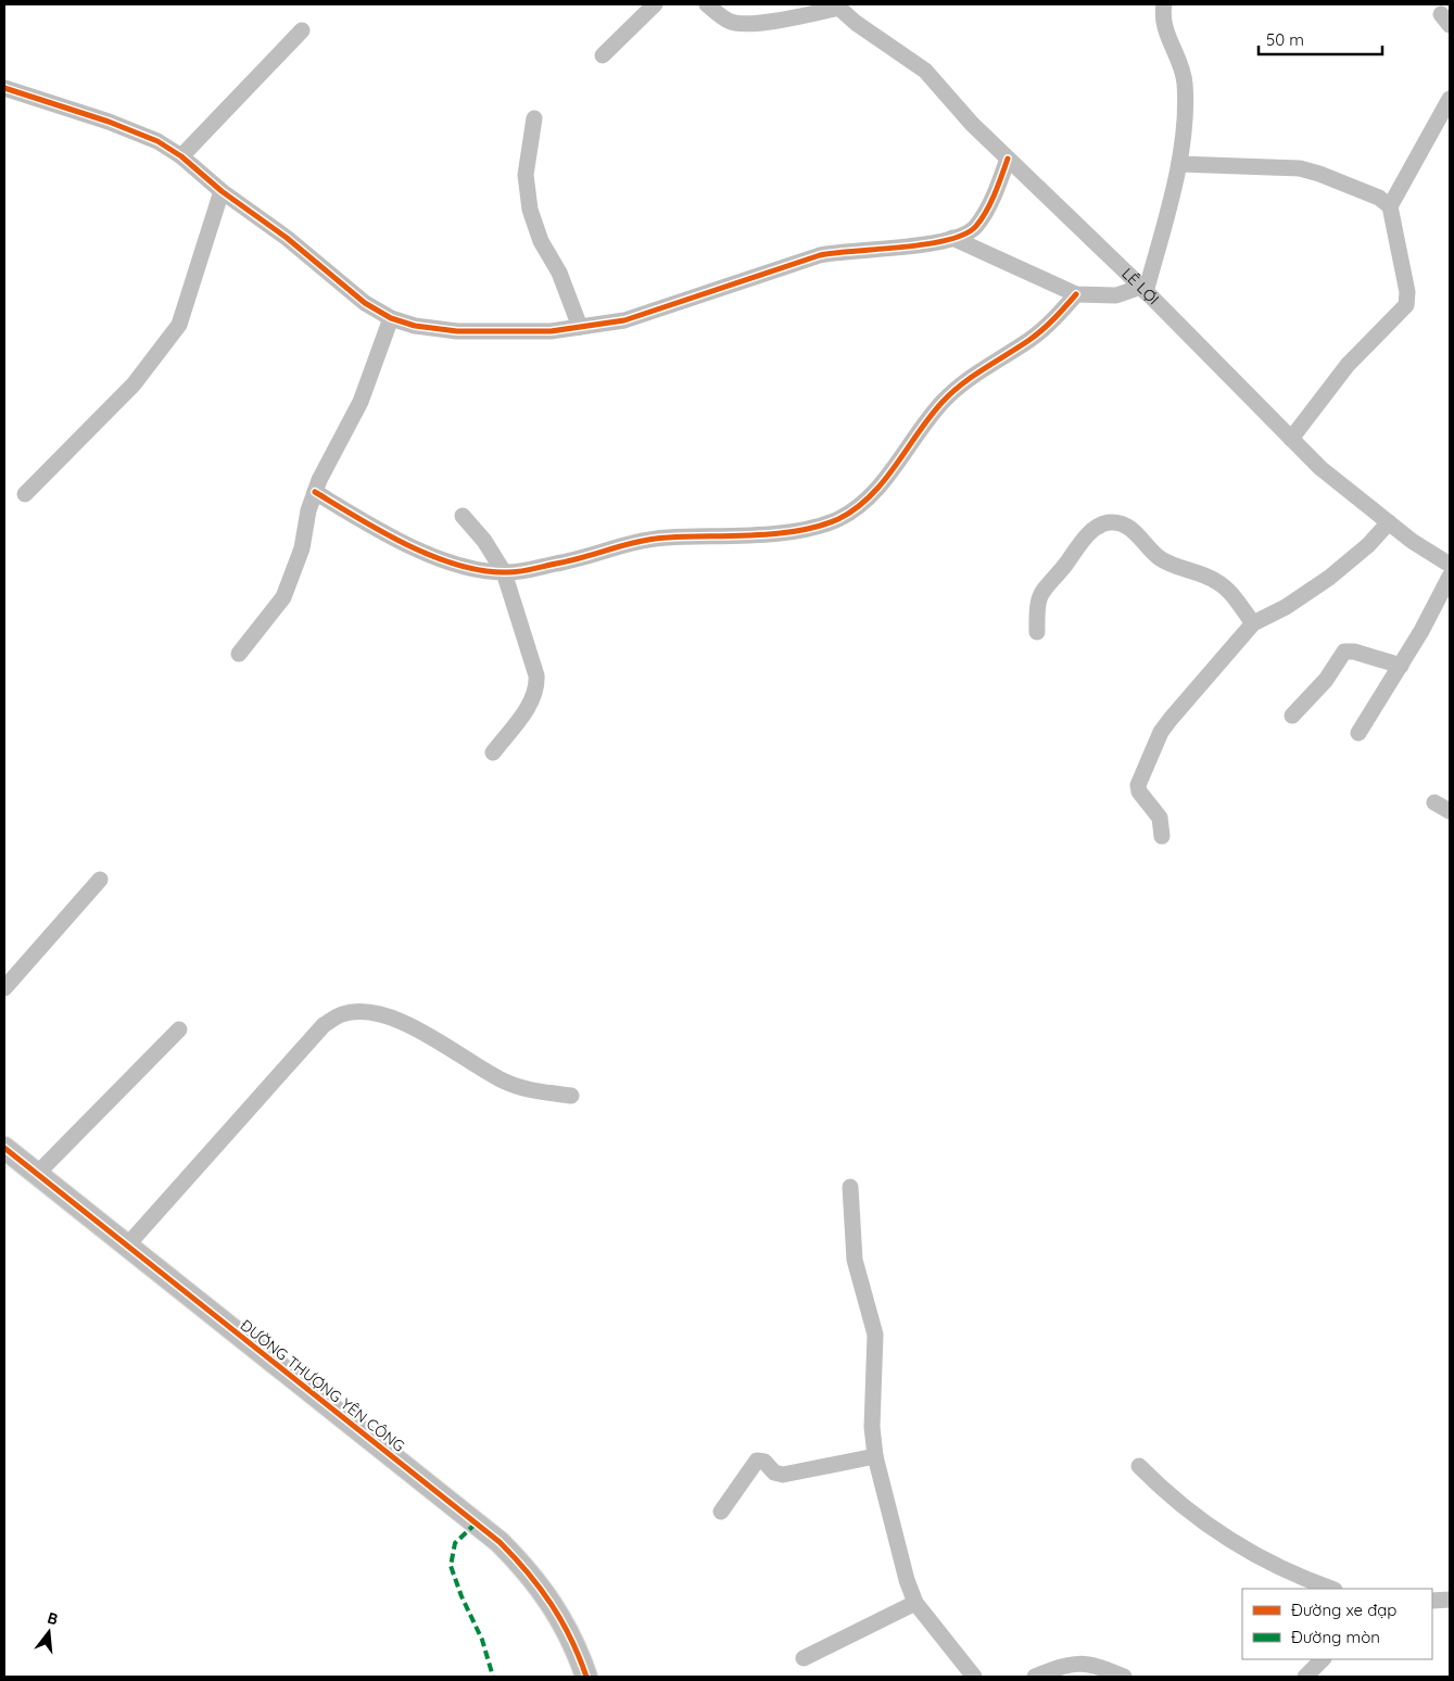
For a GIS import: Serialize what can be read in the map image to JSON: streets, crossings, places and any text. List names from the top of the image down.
{
  "streets": {
    "main road": ["ĐƯỜNG THƯỢNG YÊN CÔNG"],
    "street": ["LÊ LỢI"]
  },
  "legend": ["Đường xe đạp", "Đường mòn"],
  "scale_bar": "50 m",
  "north": "top"
}
